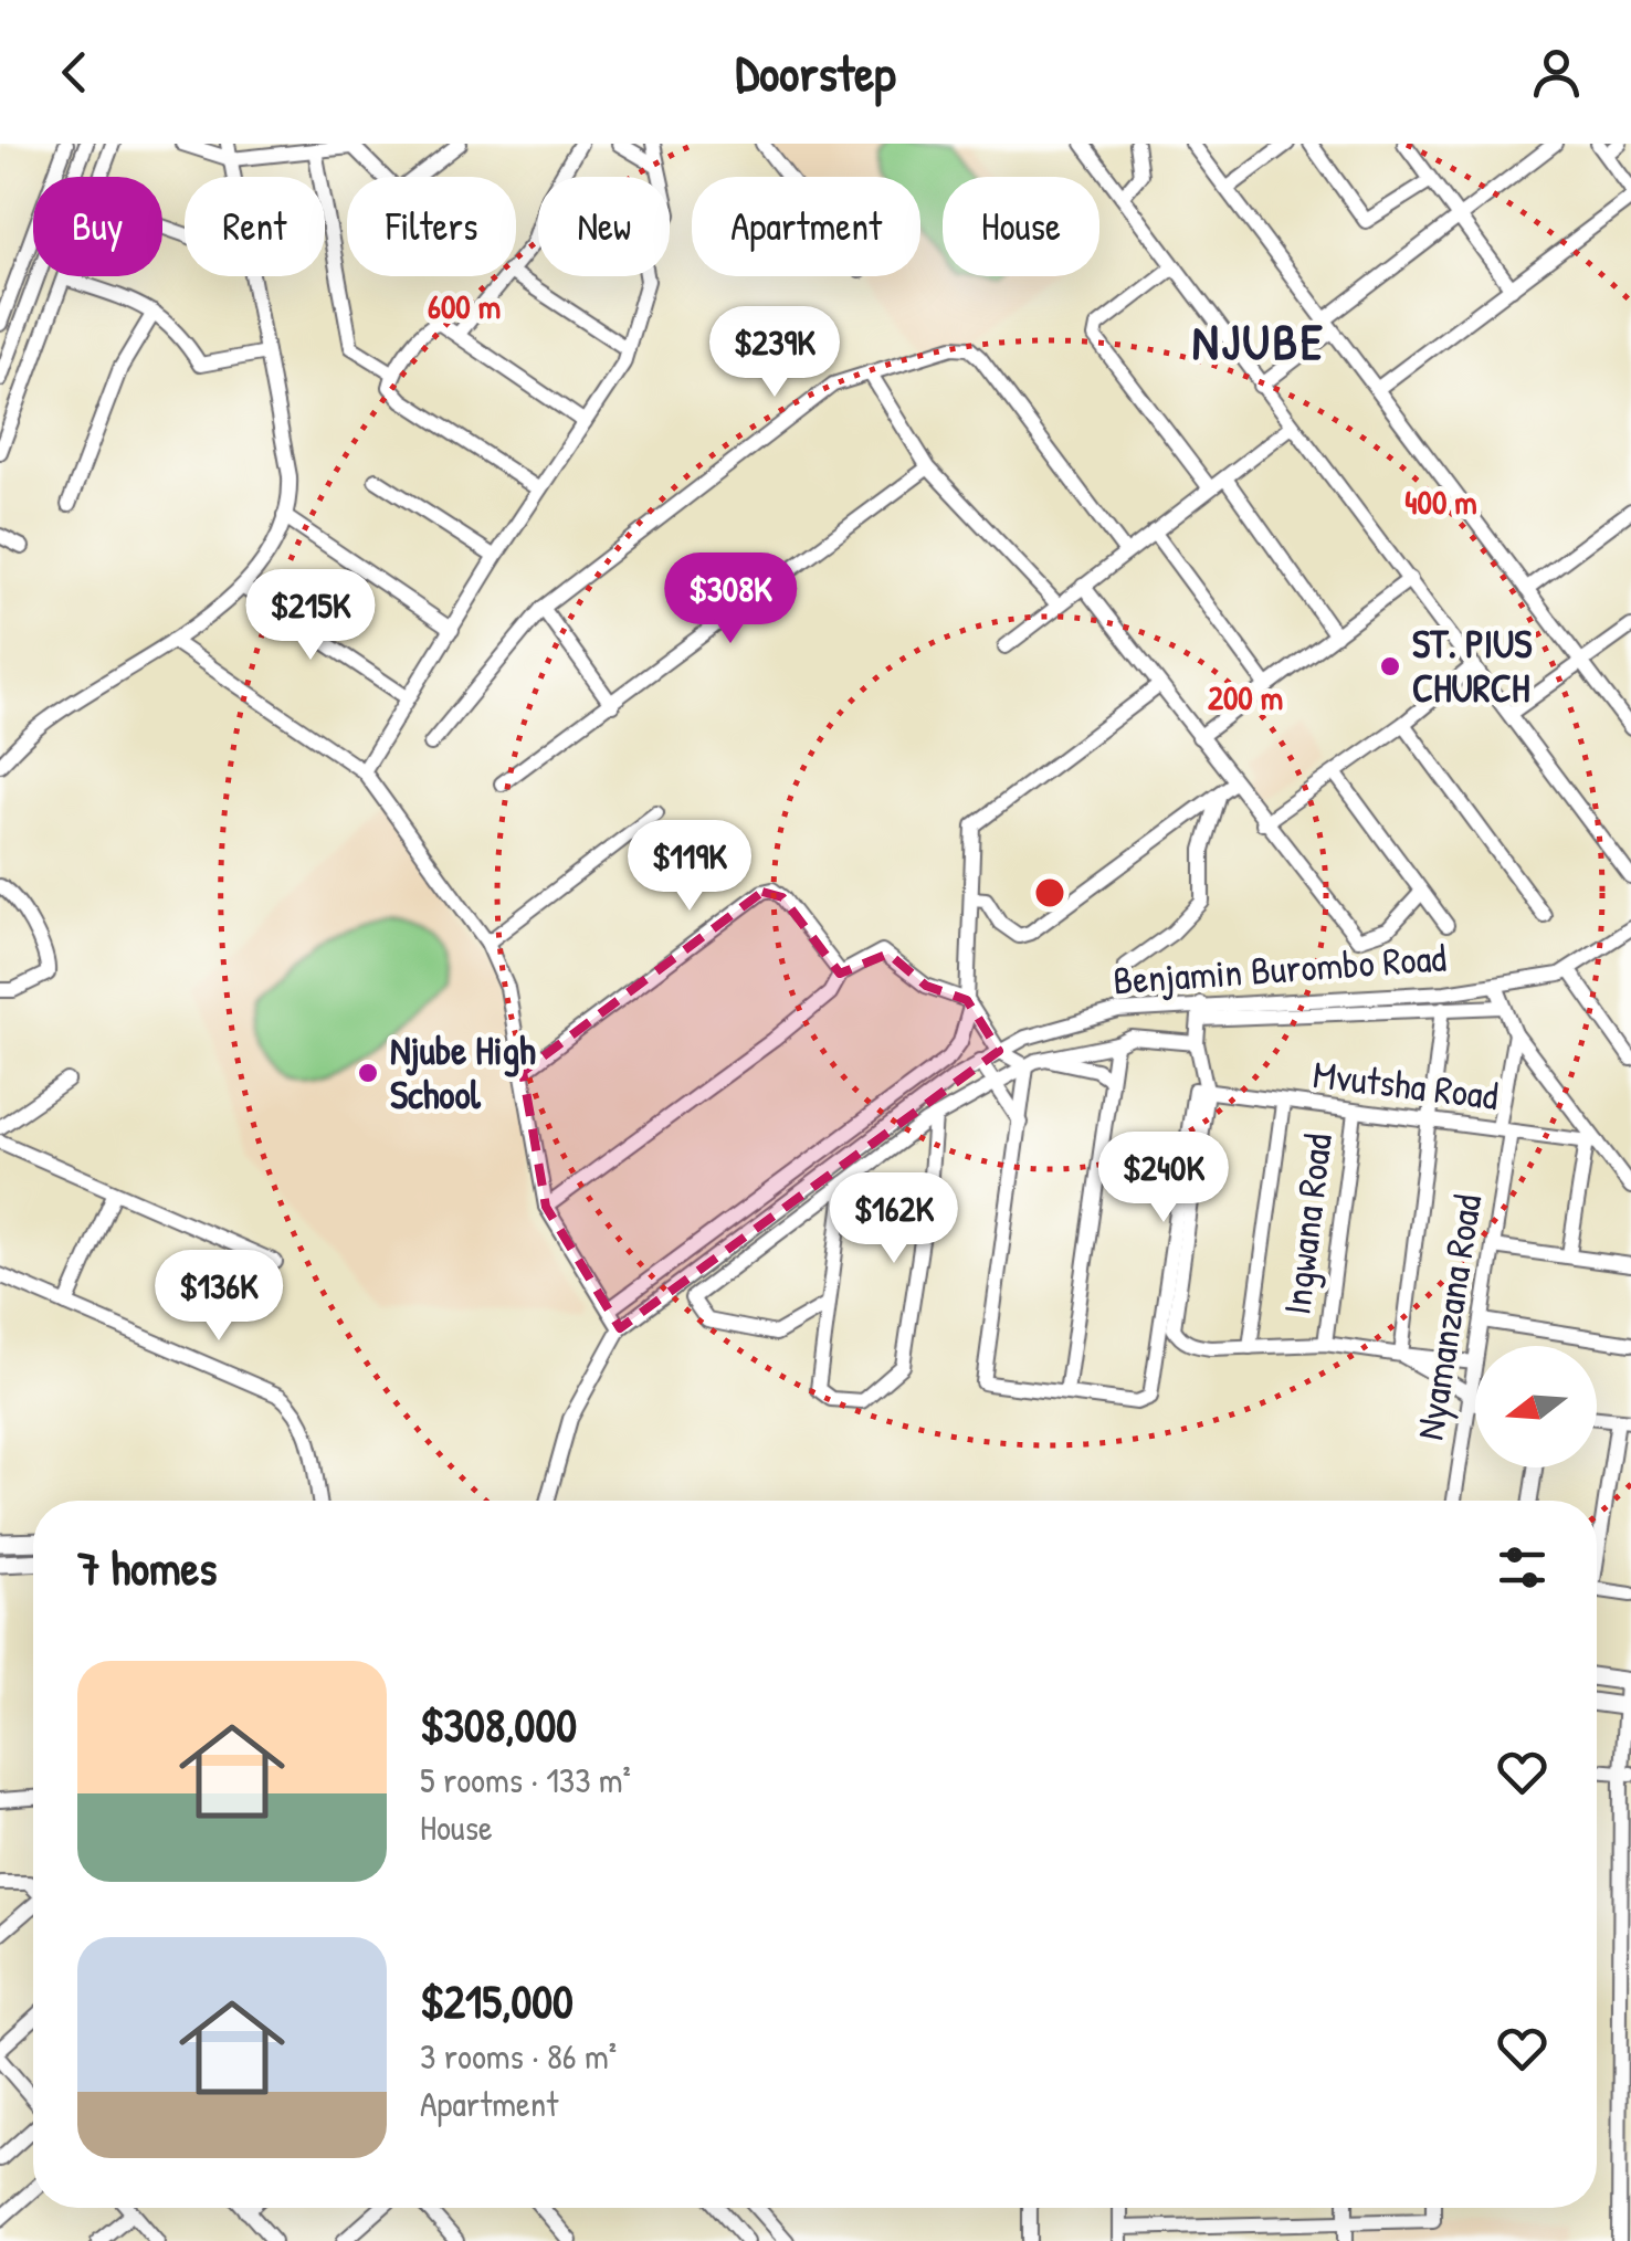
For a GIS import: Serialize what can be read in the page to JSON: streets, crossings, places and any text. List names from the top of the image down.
{
  "streets": {
    "street": [
      "Benjamin Burombo Road",
      "Mvutsha Road",
      "Ingwana Road",
      "Nyamanzana Road"
    ]
  },
  "crossings": [
    ["Mvutsha Road", "Ingwana Road"],
    ["Mvutsha Road", "Nyamanzana Road"]
  ],
  "districts": ["NJUBE"],
  "places": ["ST. PIUS CHURCH", "Njube High School"],
  "north": "left",
  "page": {
    "header": "Doorstep",
    "chip": [
      "Buy",
      "Rent",
      "Filters",
      "New",
      "Apartment",
      "House"
    ],
    "price": [
      "$239K",
      "$308K",
      "$215K",
      "$119K",
      "$240K",
      "$162K",
      "$136K"
    ],
    "heading": "7 homes",
    "list": [
      {
        "name": "$308,000",
        "note": "5 rooms · 133 m² · House"
      },
      {
        "name": "$215,000",
        "note": "3 rooms · 86 m² · Apartment"
      }
    ]
  },
  "rings": ["600 m", "400 m", "200 m"]
}
